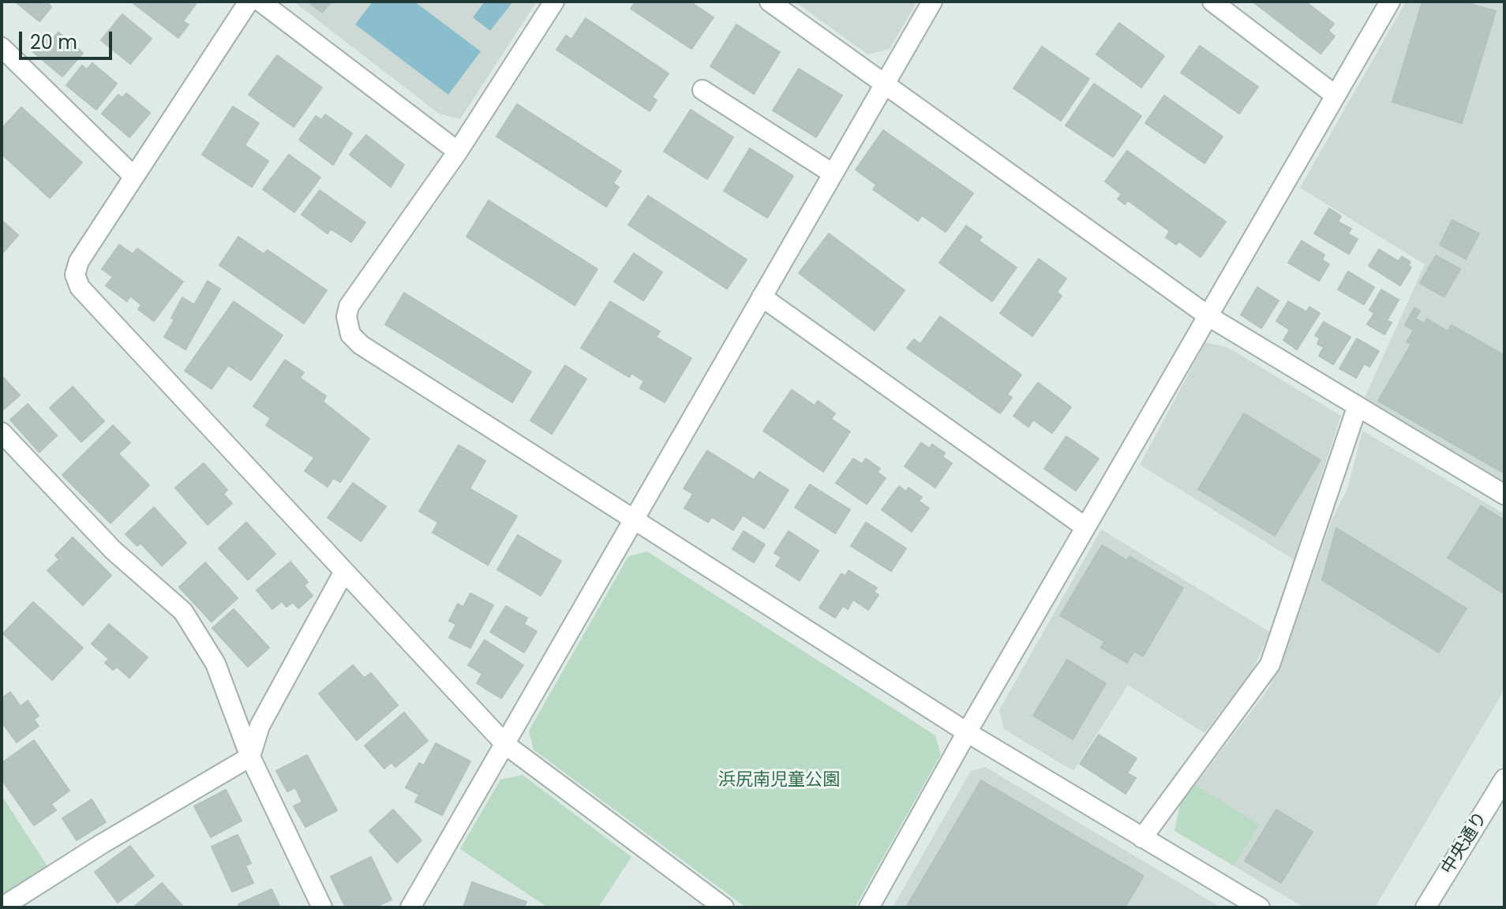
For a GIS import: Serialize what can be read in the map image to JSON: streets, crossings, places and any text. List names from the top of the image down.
{
  "streets": {
    "street": ["中央通り"]
  },
  "parks": ["浜尻南児童公園"],
  "scale_bar": "20 m"
}
